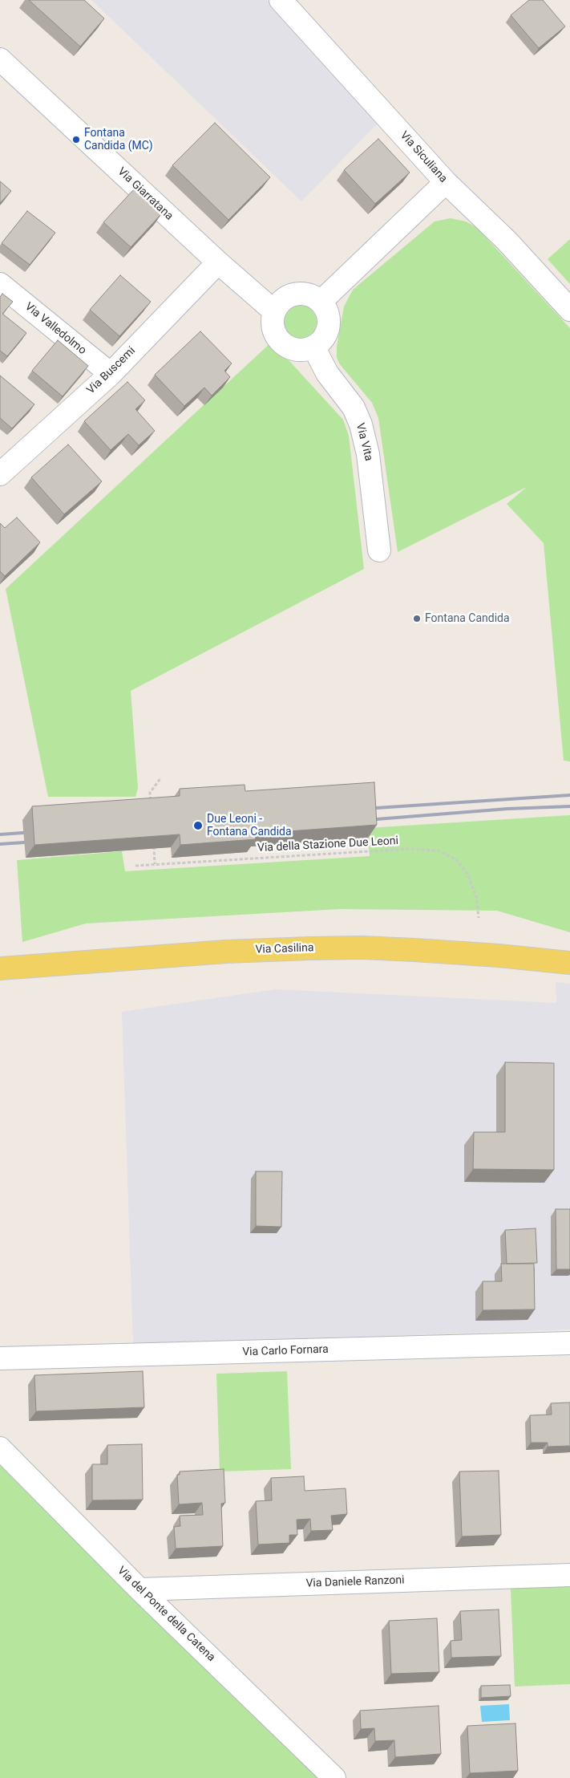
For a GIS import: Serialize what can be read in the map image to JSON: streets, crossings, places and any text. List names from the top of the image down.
{
  "streets": {
    "main road": ["Via Casilina"],
    "street": [
      "Via Siculiana",
      "Via Giarratana",
      "Via Valledolmo",
      "Via Buscemi",
      "Via Vita",
      "Via Carlo Fornara",
      "Via Daniele Ranzoni",
      "Via del Ponte della Catena"
    ],
    "path": ["Via della Stazione Due Leoni"]
  },
  "crossings": [
    ["Via Giarratana", "Via Buscemi"],
    ["Via Giarratana", "Via Vita"],
    ["Via Valledolmo", "Via Buscemi"],
    ["Via Daniele Ranzoni", "Via del Ponte della Catena"]
  ],
  "places": ["Fontana Candida (MC)", "Fontana Candida", "Due Leoni - Fontana Candida"]
}
